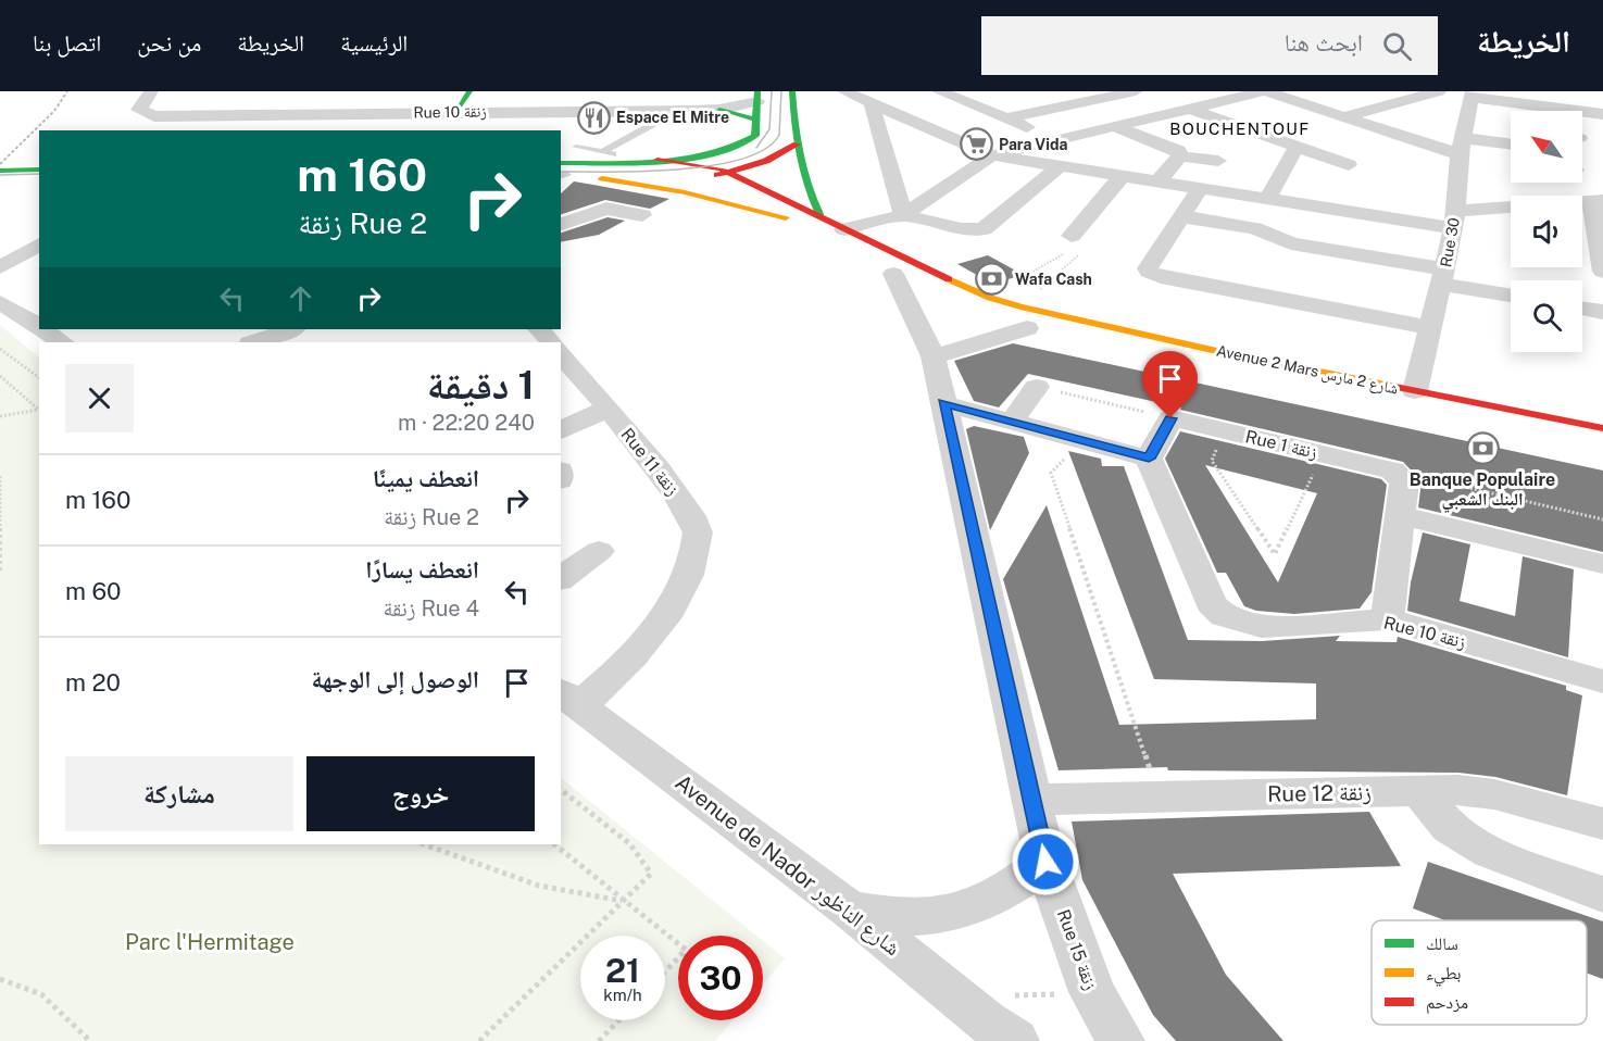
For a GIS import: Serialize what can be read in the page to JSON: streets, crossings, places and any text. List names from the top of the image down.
{
  "streets": {
    "main road": ["Avenue 2 Mars شارع 2 مارس"],
    "street": [
      "Rue 10 زنقة",
      "Rue 30",
      "Rue 1 زنقة",
      "Rue 11 زنقة",
      "Rue 12 زنقة",
      "Avenue de Nador شارع الناظور",
      "Rue 15 زنقة"
    ]
  },
  "crossings": [
    ["Rue 30", "Avenue 2 Mars شارع 2 مارس"],
    ["Rue 11 زنقة", "Avenue de Nador شارع الناظور"],
    ["Rue 12 زنقة", "Rue 15 زنقة"]
  ],
  "districts": ["BOUCHENTOUF"],
  "parks": ["Parc l'Hermitage"],
  "places": {
    "restaurant": ["Espace El Mitre"],
    "supermarket": ["Para Vida"],
    "bank": ["Wafa Cash", "Banque Populaire البنك الشعبي"]
  },
  "legend": ["سالك", "بطيء", "مزدحم"],
  "north": "top left",
  "page": {
    "header": "الخريطة",
    "search": "ابحث هنا",
    "nav": [
      "الرئيسية",
      "الخريطة",
      "من نحن",
      "اتصل بنا"
    ],
    "turn": ["160 m", "Rue 2 زنقة"],
    "heading": ["1 دقيقة", "240 m · 22:20"],
    "list": [
      {
        "name": "انعطف يمينًا",
        "note": "Rue 2 زنقة",
        "value": "160 m"
      },
      {
        "name": "انعطف يسارًا",
        "note": "Rue 4 زنقة",
        "value": "60 m"
      },
      {
        "name": "الوصول إلى الوجهة",
        "value": "20 m"
      }
    ],
    "buttons": ["خروج", "مشاركة"],
    "speed": "21 km/h",
    "limit": "30"
  }
}
